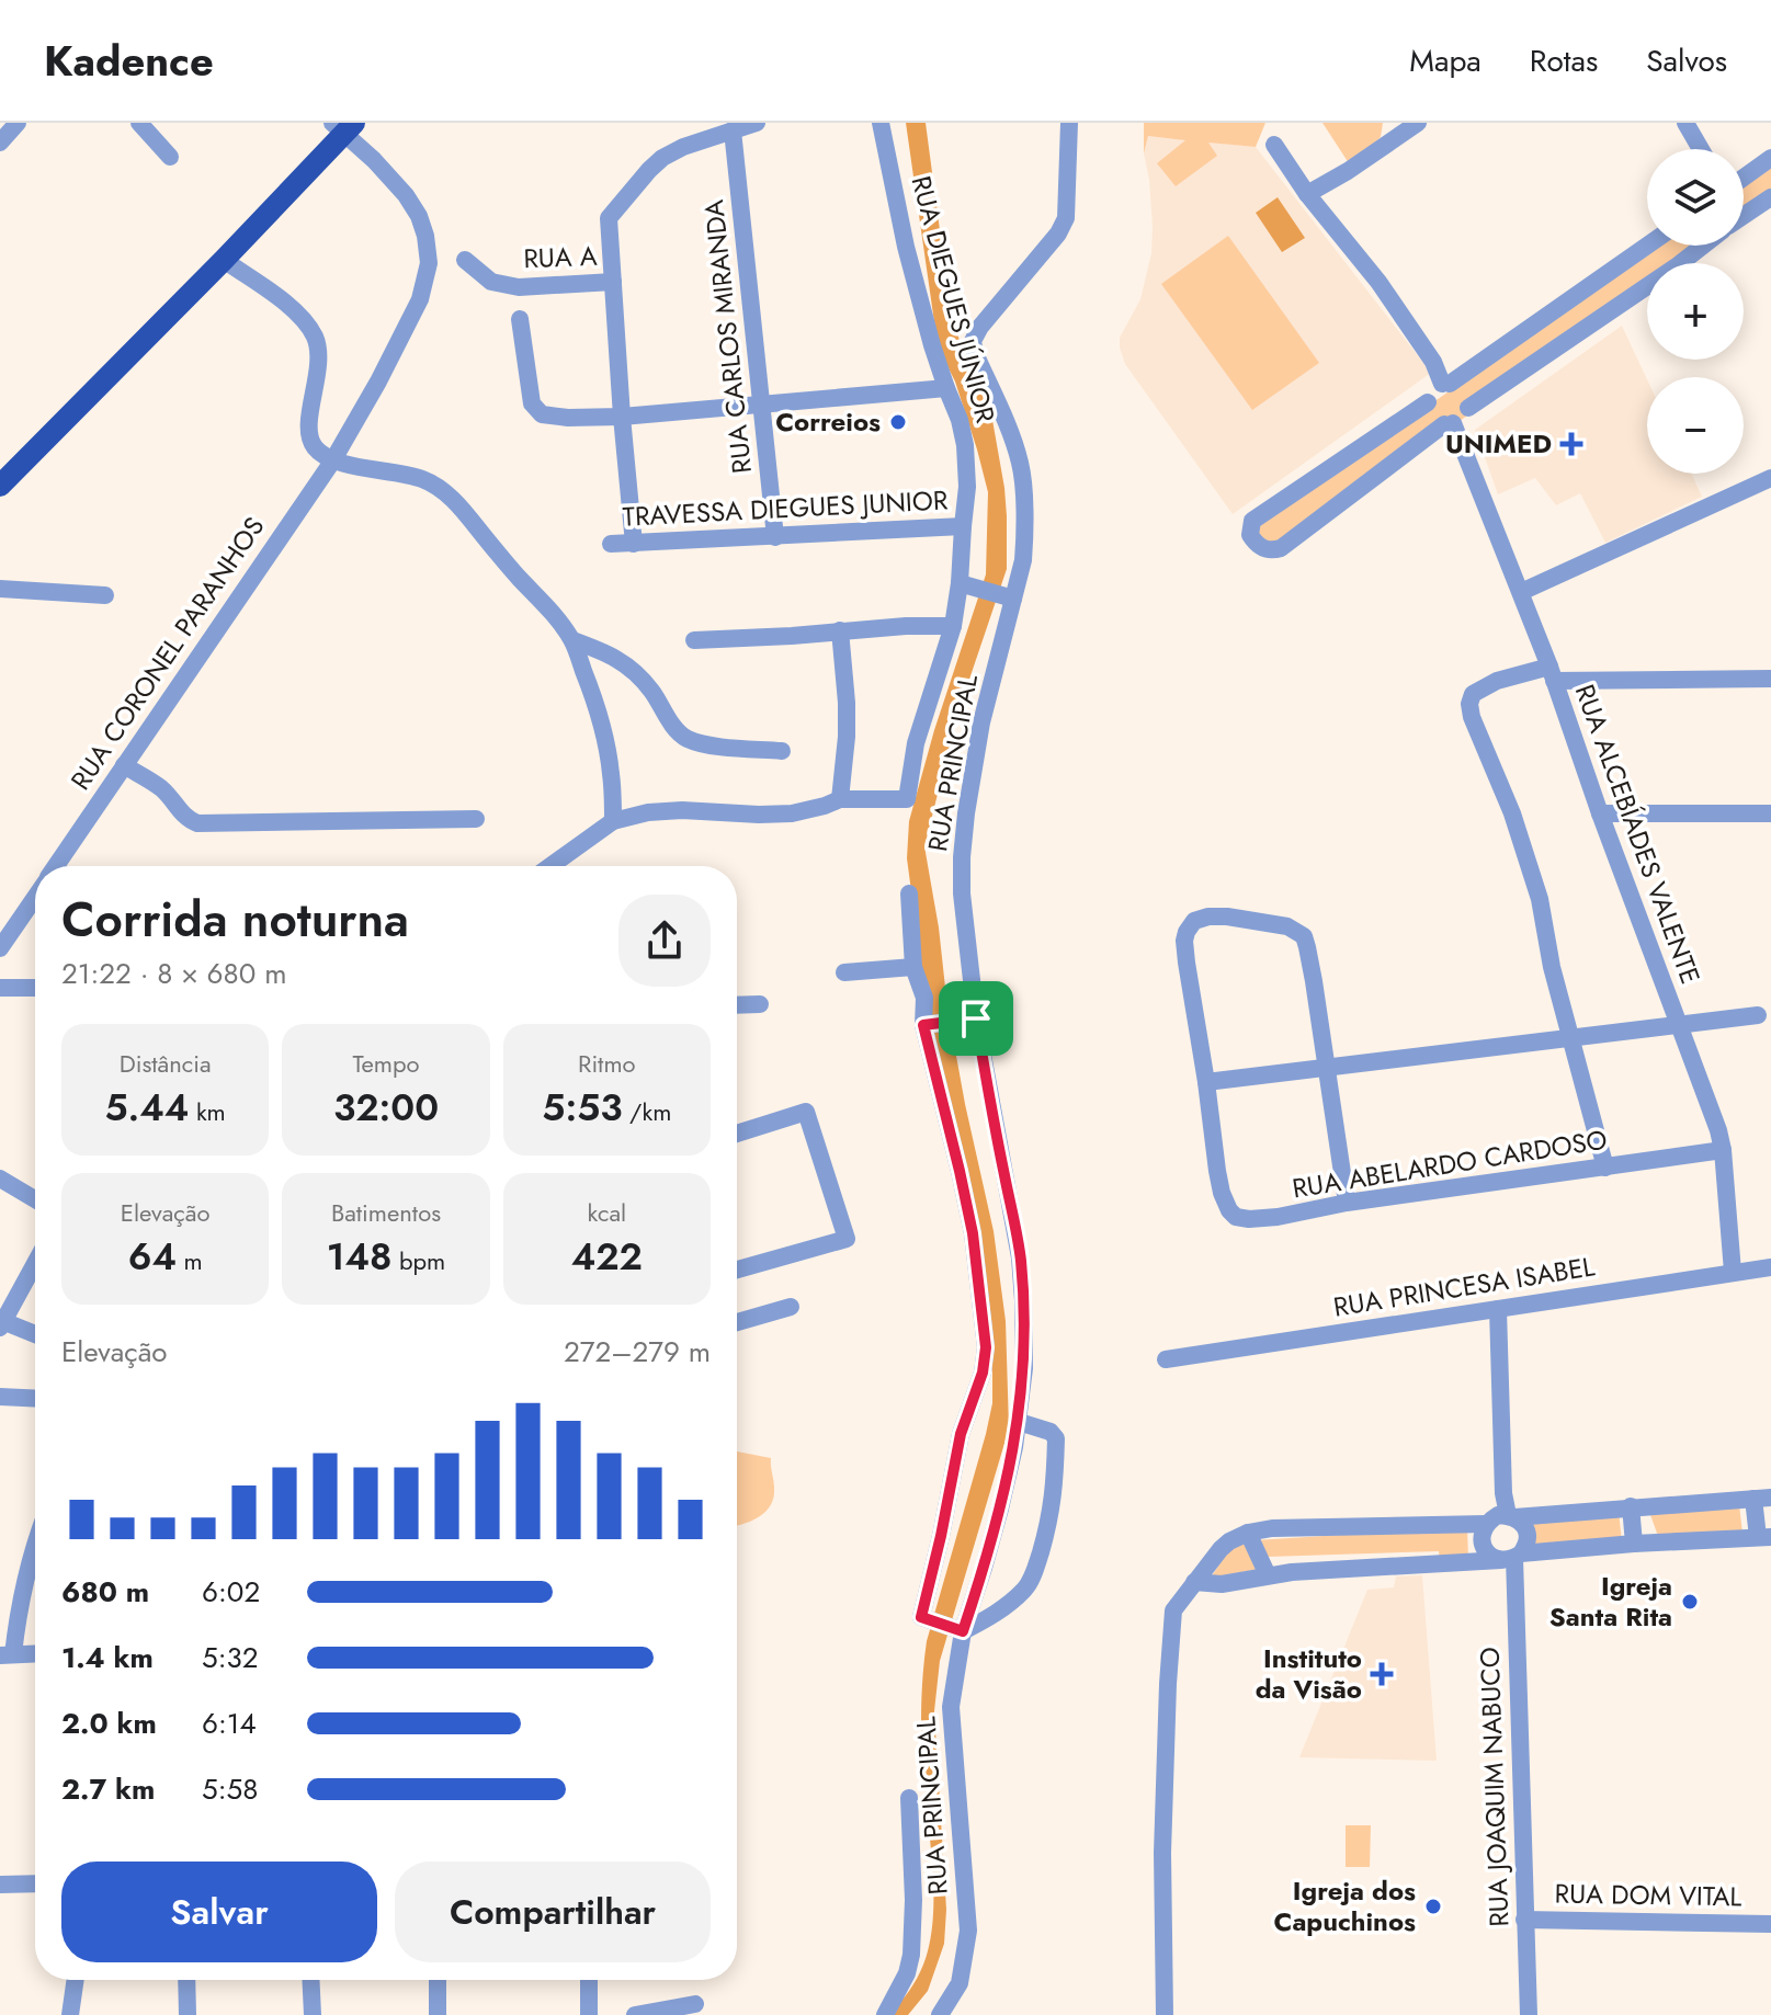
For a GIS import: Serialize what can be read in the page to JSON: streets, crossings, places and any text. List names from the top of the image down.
{
  "streets": {
    "street": [
      "RUA A",
      "RUA DIEGUES JÚNIOR",
      "RUA CARLOS MIRANDA",
      "TRAVESSA DIEGUES JUNIOR",
      "RUA CORONEL PARANHOS",
      "RUA PRINCIPAL",
      "RUA ALCEBÍADES VALENTE",
      "RUA ABELARDO CARDOSO",
      "RUA PRINCESA ISABEL",
      "RUA JOAQUIM NABUCO",
      "RUA DOM VITAL"
    ]
  },
  "crossings": [
    ["RUA DIEGUES JÚNIOR", "TRAVESSA DIEGUES JUNIOR"],
    ["RUA CARLOS MIRANDA", "TRAVESSA DIEGUES JUNIOR"],
    ["RUA ALCEBÍADES VALENTE", "RUA ABELARDO CARDOSO"],
    ["RUA ALCEBÍADES VALENTE", "RUA PRINCESA ISABEL"],
    ["RUA JOAQUIM NABUCO", "RUA DOM VITAL"]
  ],
  "places": {
    "other": ["Correios", "Igreja Santa Rita", "Igreja dos Capuchinos"],
    "health": ["UNIMED", "Instituto da Visão"]
  },
  "page": {
    "header": "Kadence",
    "nav": ["Mapa", "Rotas", "Salvos"],
    "map_buttons": ["+", "−"],
    "heading": ["Corrida noturna", "21:22 · 8 × 680 m"],
    "stats": [
      ["Distância", "5.44 km"],
      ["Tempo", "32:00"],
      ["Ritmo", "5:53 /km"],
      ["Elevação", "64 m"],
      ["Batimentos", "148 bpm"],
      ["kcal", "422"]
    ],
    "chart": ["Elevação", "272–279 m"],
    "list": [
      {
        "name": "680 m",
        "note": "6:02"
      },
      {
        "name": "1.4 km",
        "note": "5:32"
      },
      {
        "name": "2.0 km",
        "note": "6:14"
      },
      {
        "name": "2.7 km",
        "note": "5:58"
      }
    ],
    "buttons": ["Salvar", "Compartilhar"]
  }
}
